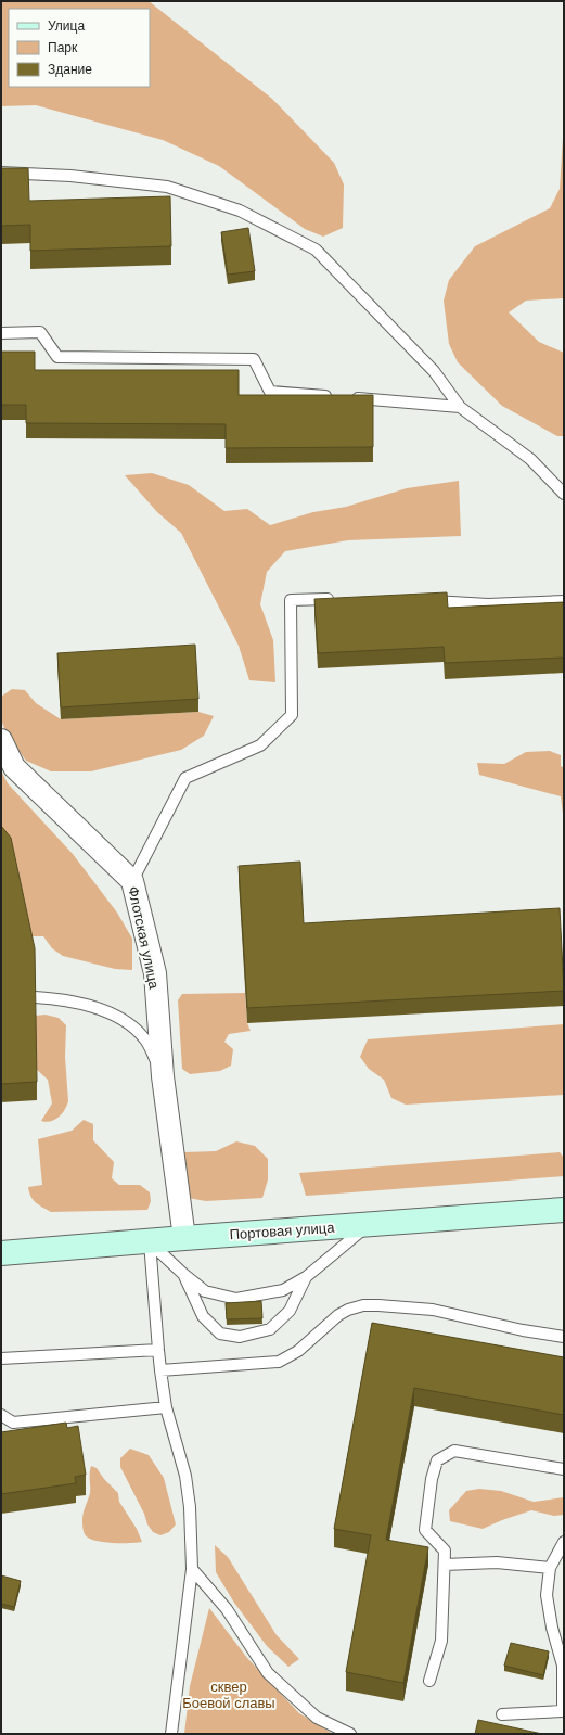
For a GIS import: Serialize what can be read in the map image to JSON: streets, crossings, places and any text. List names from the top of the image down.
{
  "streets": {
    "street": ["Флотская улица", "Портовая улица"]
  },
  "crossings": [
    ["Флотская улица", "Портовая улица"]
  ],
  "parks": ["сквер Боевой славы"],
  "legend": ["Улица", "Парк", "Здание"]
}
